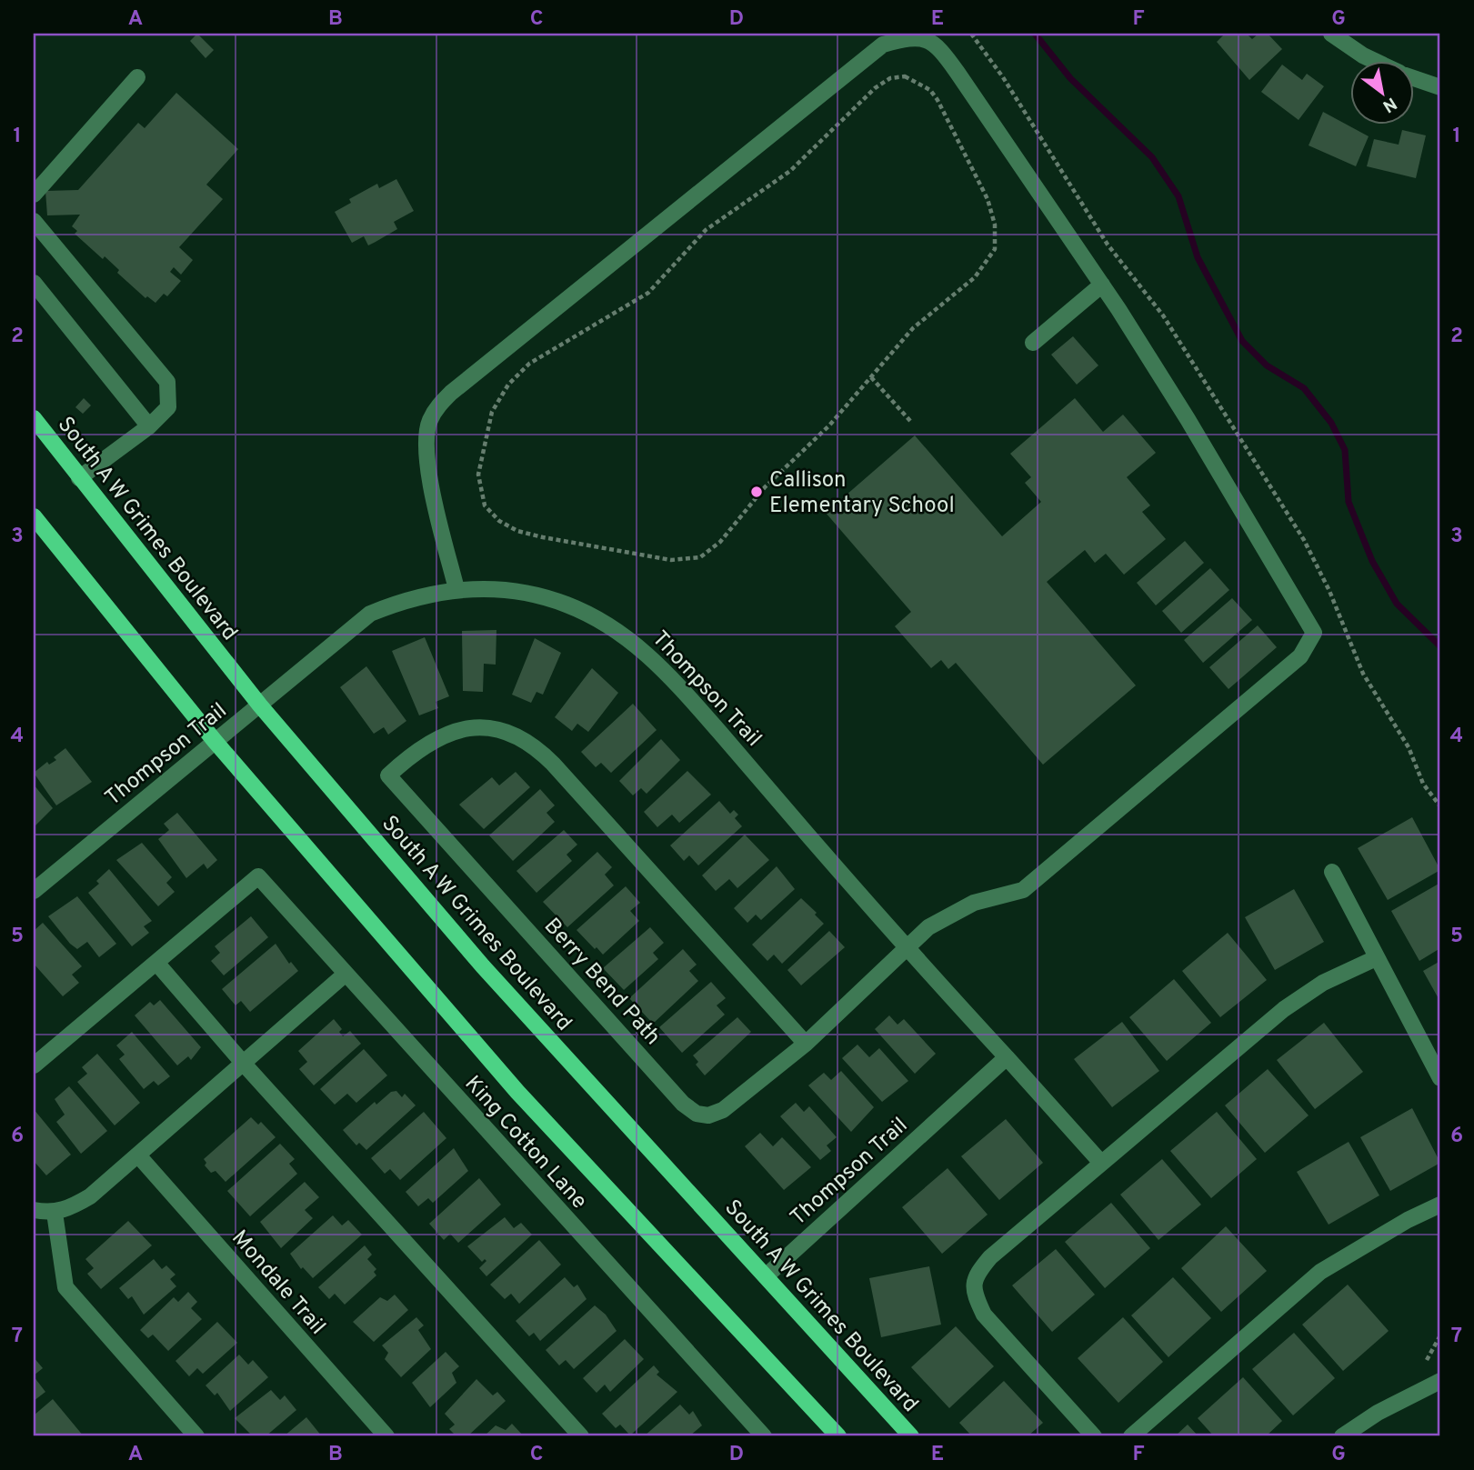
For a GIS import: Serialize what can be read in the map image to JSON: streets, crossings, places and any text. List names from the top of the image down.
{
  "streets": {
    "main road": ["South A W Grimes Boulevard"],
    "street": [
      "Thompson Trail",
      "Berry Bend Path",
      "King Cotton Lane",
      "Mondale Trail"
    ]
  },
  "crossings": [
    ["South A W Grimes Boulevard", "Thompson Trail"]
  ],
  "places": ["Callison Elementary School"],
  "north": "bottom right",
  "grid": {
    "columns": [
      "A",
      "B",
      "C",
      "D",
      "E",
      "F",
      "G"
    ],
    "rows": [
      "1",
      "2",
      "3",
      "4",
      "5",
      "6",
      "7"
    ]
  }
}
